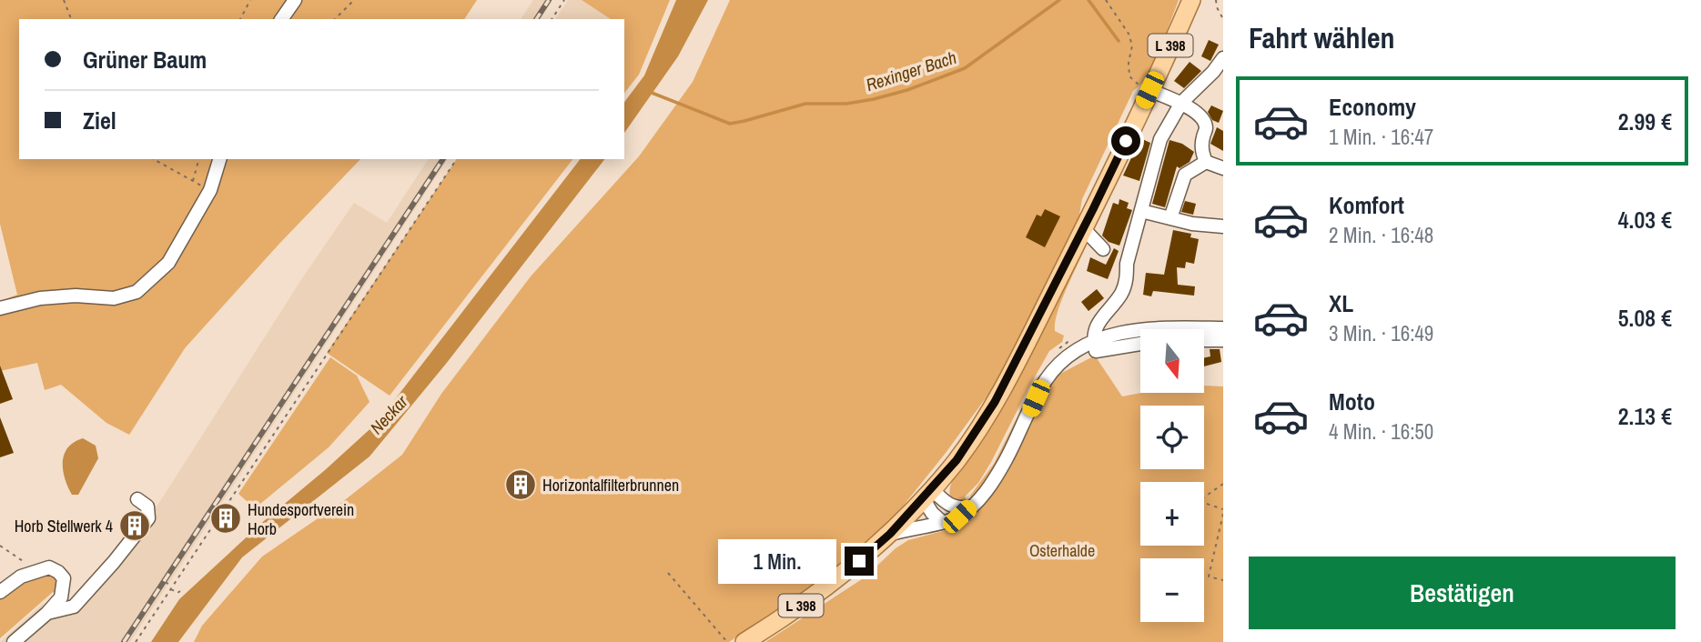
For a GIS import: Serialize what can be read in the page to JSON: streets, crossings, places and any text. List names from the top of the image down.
{
  "streets": {
    "main road": ["L 398"]
  },
  "water": ["Rexinger Bach", "Neckar"],
  "parks": ["Osterhalde"],
  "places": {
    "building": ["Horizontalfilterbrunnen", "Hundesportverein Horb", "Horb Stellwerk 4"]
  },
  "north": "bottom",
  "page": {
    "heading": "Fahrt wählen",
    "banner": ["Grüner Baum", "Ziel"],
    "list": [
      {
        "name": "Economy",
        "note": "1 Min. · 16:47",
        "value": "2.99 €"
      },
      {
        "name": "Komfort",
        "note": "2 Min. · 16:48",
        "value": "4.03 €"
      },
      {
        "name": "XL",
        "note": "3 Min. · 16:49",
        "value": "5.08 €"
      },
      {
        "name": "Moto",
        "note": "4 Min. · 16:50",
        "value": "2.13 €"
      }
    ],
    "map_buttons": ["+", "−"],
    "bubble": "1 Min.",
    "buttons": "Bestätigen"
  }
}
